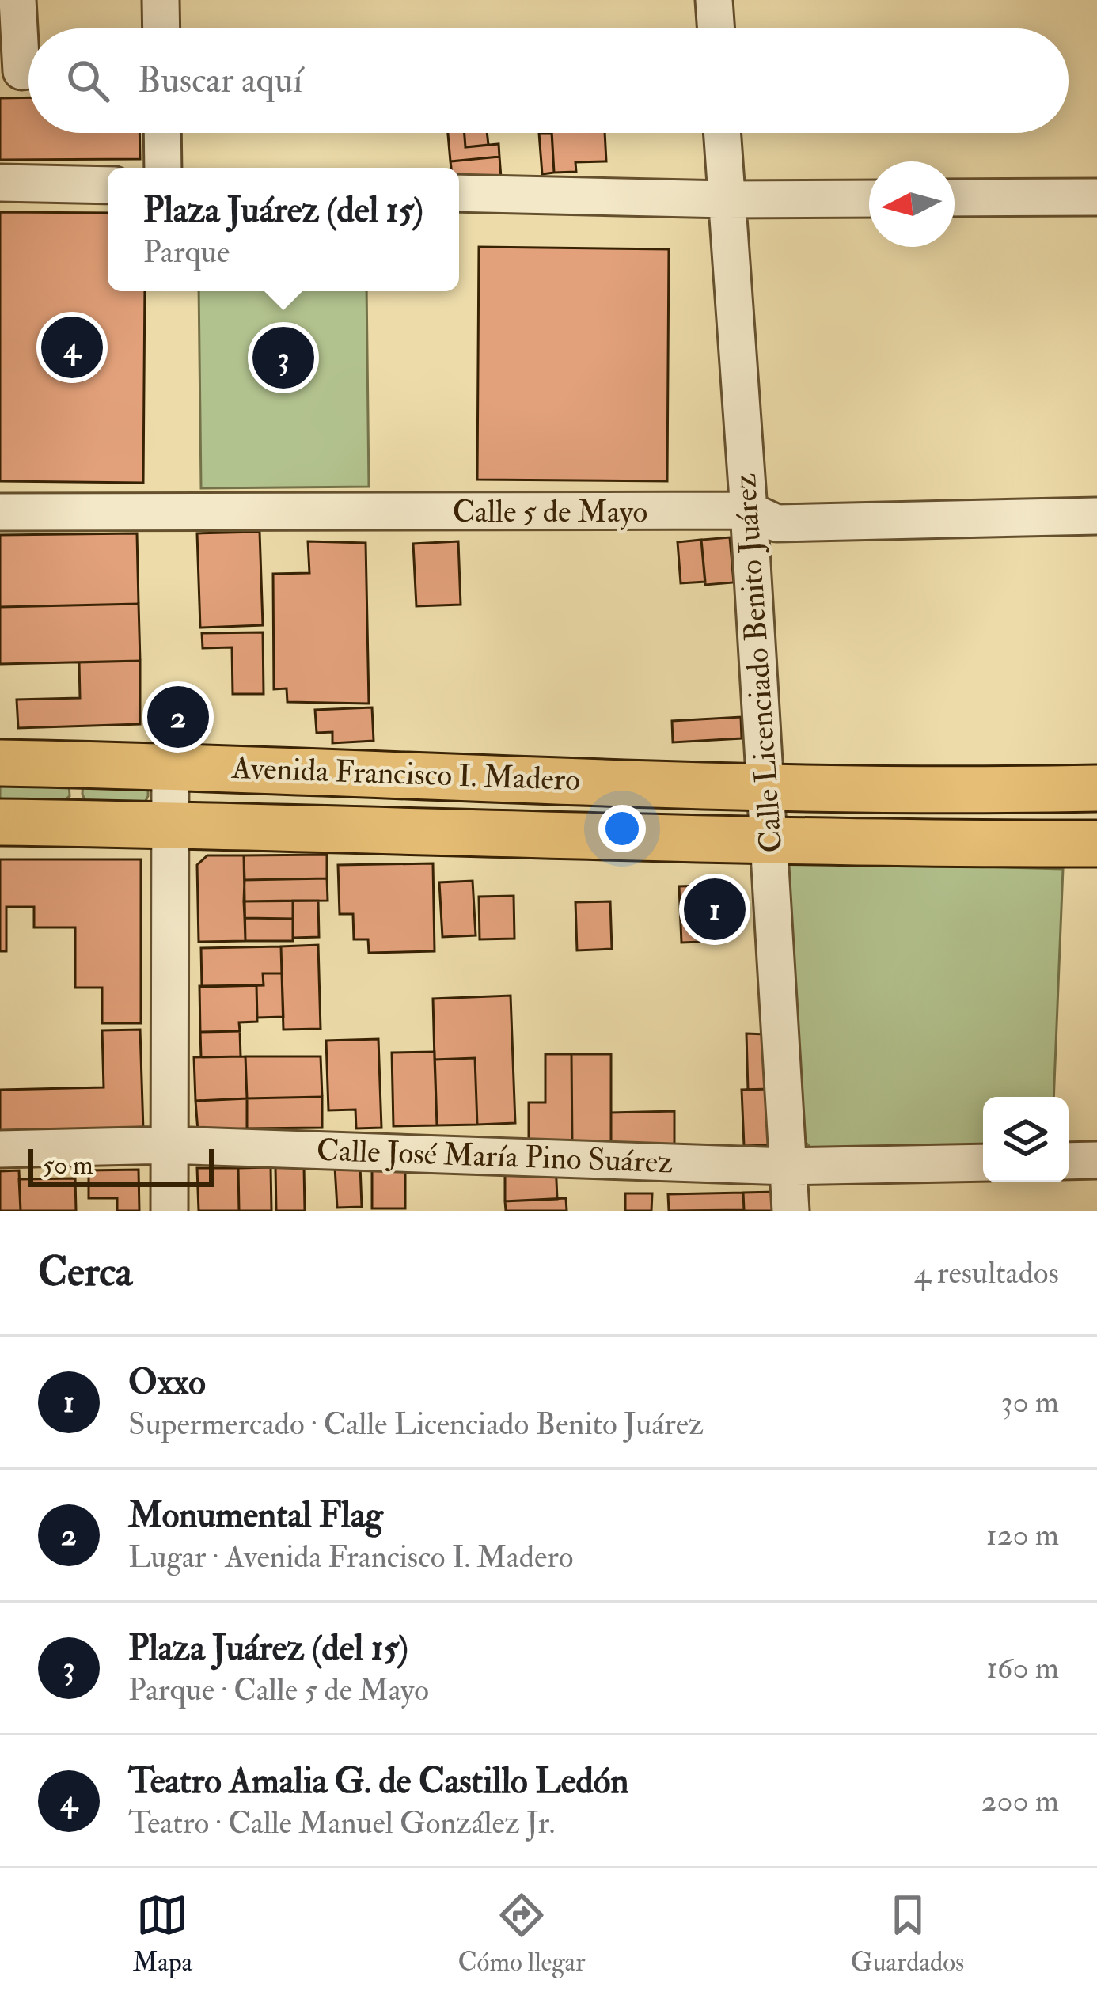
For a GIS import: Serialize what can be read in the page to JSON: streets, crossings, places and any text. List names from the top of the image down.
{
  "streets": {
    "main road": ["Avenida Francisco I. Madero"],
    "street": ["Calle 5 de Mayo", "Calle Licenciado Benito Juárez", "Calle José María Pino Suárez"]
  },
  "crossings": [
    ["Calle 5 de Mayo", "Calle Licenciado Benito Juárez"],
    ["Calle Licenciado Benito Juárez", "Avenida Francisco I. Madero"],
    ["Calle Licenciado Benito Juárez", "Calle José María Pino Suárez"]
  ],
  "scale_bar": "50 m",
  "north": "left",
  "page": {
    "search": "Buscar aquí",
    "popup": ["Plaza Juárez (del 15)", "Parque"],
    "pins": [
      "4",
      "3",
      "2",
      "1"
    ],
    "scale": "50 m",
    "heading": ["Cerca", "4 resultados"],
    "list": [
      {
        "mark": "1",
        "name": "Oxxo",
        "note": "Supermercado · Calle Licenciado Benito Juárez",
        "value": "30 m"
      },
      {
        "mark": "2",
        "name": "Monumental Flag",
        "note": "Lugar · Avenida Francisco I. Madero",
        "value": "120 m"
      },
      {
        "mark": "3",
        "name": "Plaza Juárez (del 15)",
        "note": "Parque · Calle 5 de Mayo",
        "value": "160 m"
      },
      {
        "mark": "4",
        "name": "Teatro Amalia G. de Castillo Ledón",
        "note": "Teatro · Calle Manuel González Jr.",
        "value": "200 m"
      }
    ],
    "nav": ["Mapa", "Cómo llegar", "Guardados"]
  }
}
